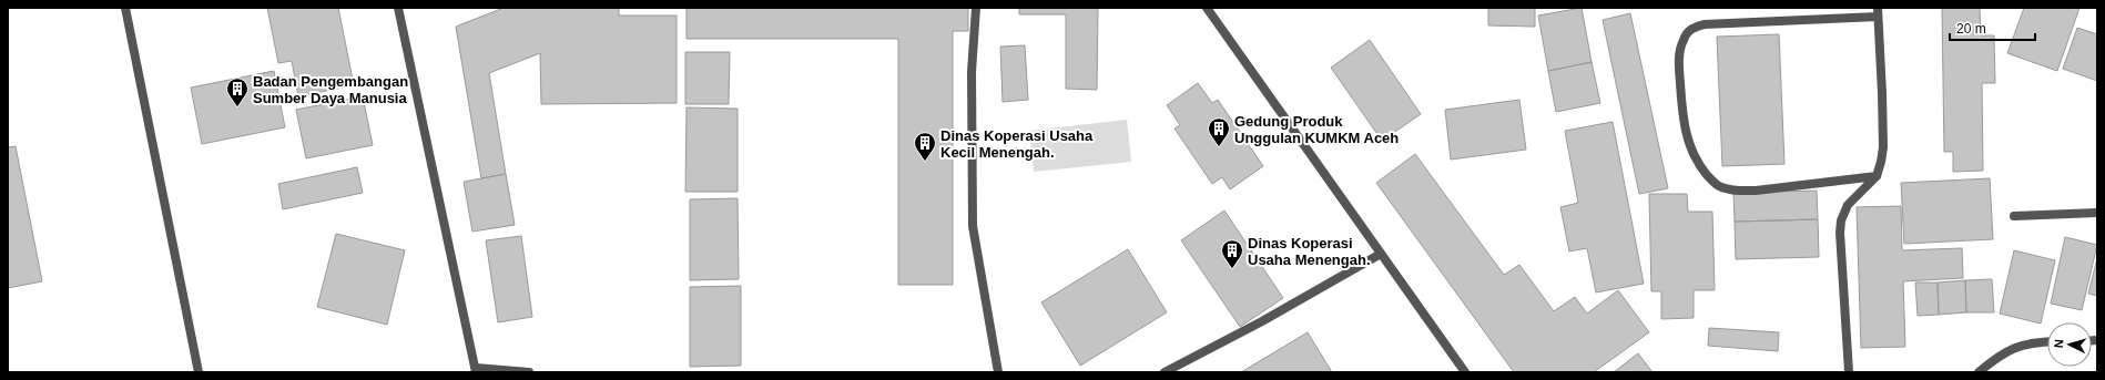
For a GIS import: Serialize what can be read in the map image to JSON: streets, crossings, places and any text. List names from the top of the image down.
{
  "places": {
    "building": [
      "Badan Pengembangan Sumber Daya Manusia",
      "Gedung Produk Unggulan KUMKM Aceh",
      "Dinas Koperasi Usaha Kecil Menengah.",
      "Dinas Koperasi Usaha Menengah."
    ]
  },
  "scale_bar": "20 m",
  "north": "left"
}
